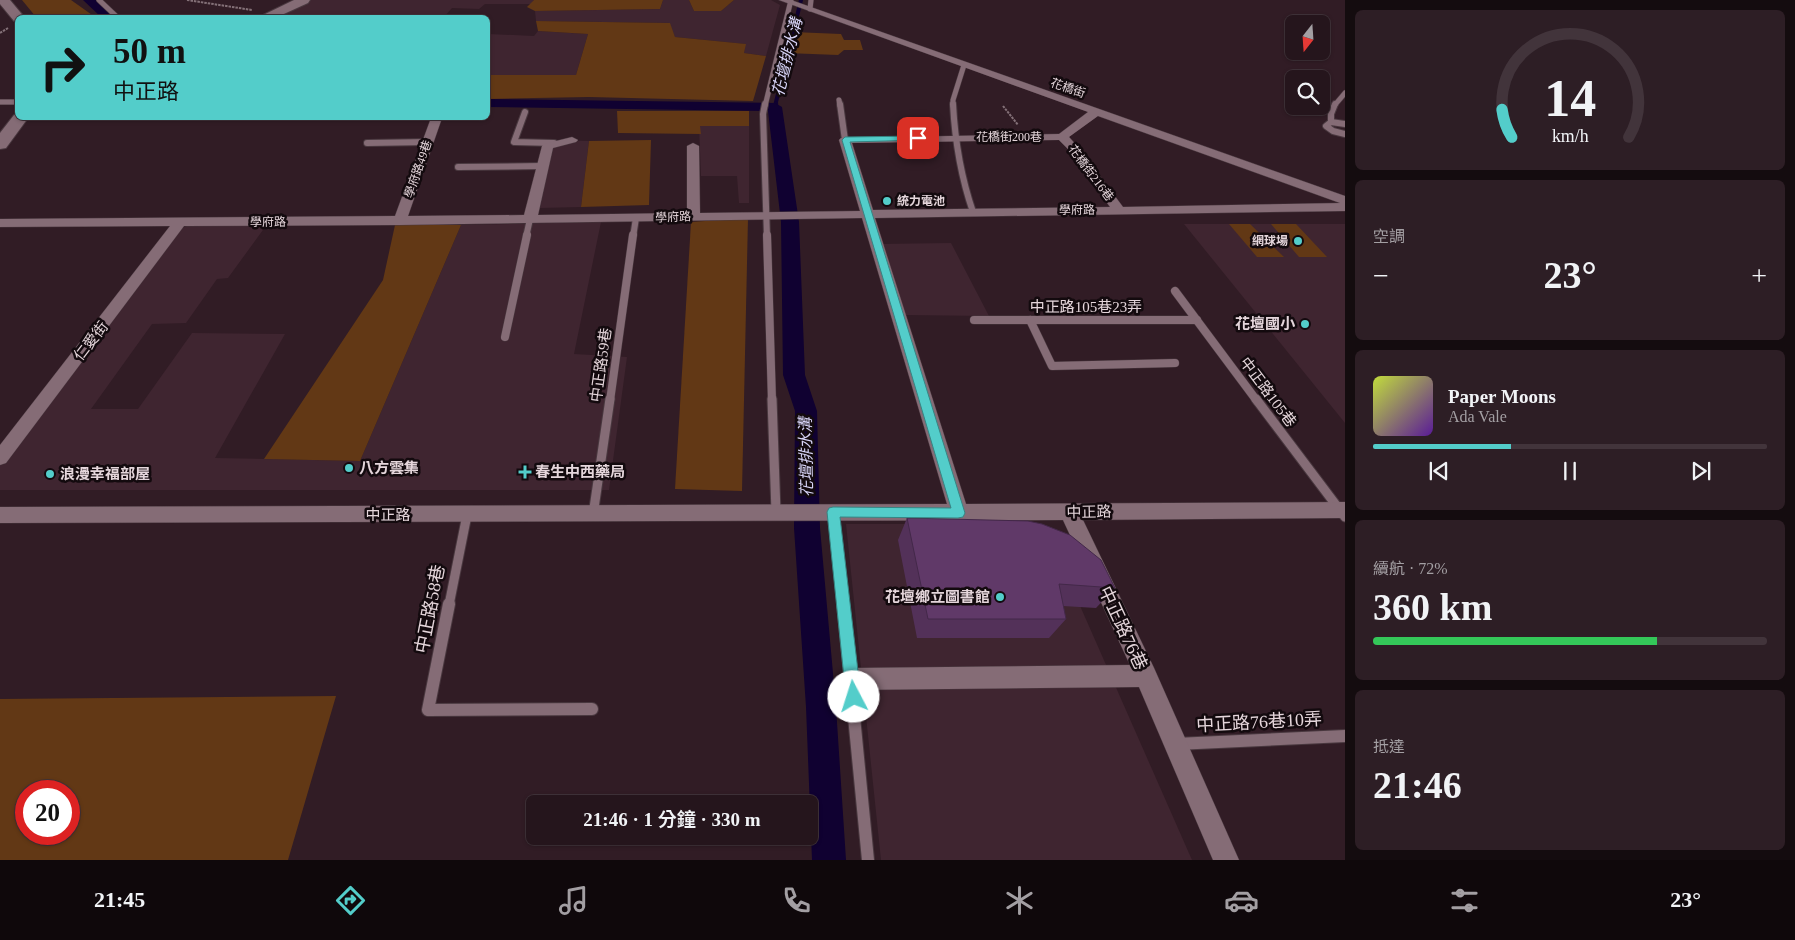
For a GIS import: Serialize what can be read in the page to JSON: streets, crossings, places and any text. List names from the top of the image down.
{
  "streets": {
    "street": [
      "花橋街",
      "花橋街200巷",
      "學府路49巷",
      "花橋街216巷",
      "學府路",
      "仁愛街",
      "中正路",
      "中正路76巷"
    ],
    "lane": [
      "中正路105巷23弄",
      "中正路59巷",
      "中正路105巷",
      "中正路58巷",
      "中正路76巷10弄"
    ]
  },
  "crossings": [
    ["花橋街200巷", "花橋街216巷"],
    ["學府路49巷", "學府路"],
    ["花橋街216巷", "學府路"],
    ["學府路", "仁愛街"],
    ["學府路", "中正路59巷"],
    ["中正路105巷23弄", "中正路105巷"],
    ["中正路59巷", "中正路"],
    ["中正路105巷", "中正路"],
    ["中正路", "中正路58巷"],
    ["中正路", "中正路76巷"],
    ["中正路76巷", "中正路76巷10弄"]
  ],
  "water": ["花壇排水溝"],
  "places": {
    "other": [
      "統力電池",
      "網球場",
      "花壇國小",
      "八方雲集",
      "浪漫幸福部屋",
      "花壇鄉立圖書館"
    ],
    "health": ["春生中西藥局"]
  },
  "north": "bottom",
  "page": {
    "turn": ["50 m", "中正路"],
    "tile": [
      "空調",
      ["續航 · 72%", "360 km"],
      ["抵達", "21:46"]
    ],
    "heat": ["−", "23°", "+"],
    "song": ["Paper Moons", "Ada Vale"],
    "limit": "20",
    "trip": "21:46 · 1 分鐘 · 330 m",
    "tabs": ["21:45", "23°"],
    "gauge": ["14", "km/h"]
  }
}
